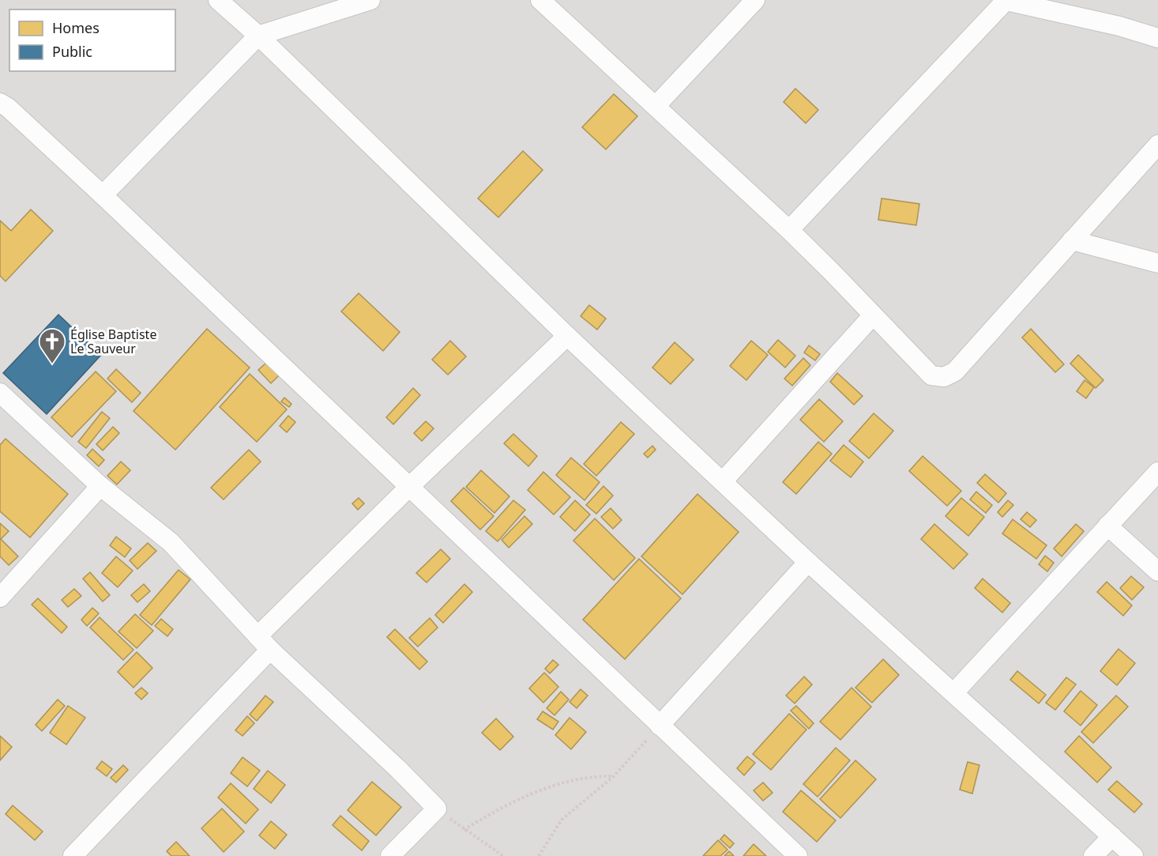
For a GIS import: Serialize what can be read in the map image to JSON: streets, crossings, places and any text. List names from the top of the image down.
{
  "places": {
    "church": ["Église Baptiste Le Sauveur"]
  },
  "legend": ["Homes", "Public"]
}
